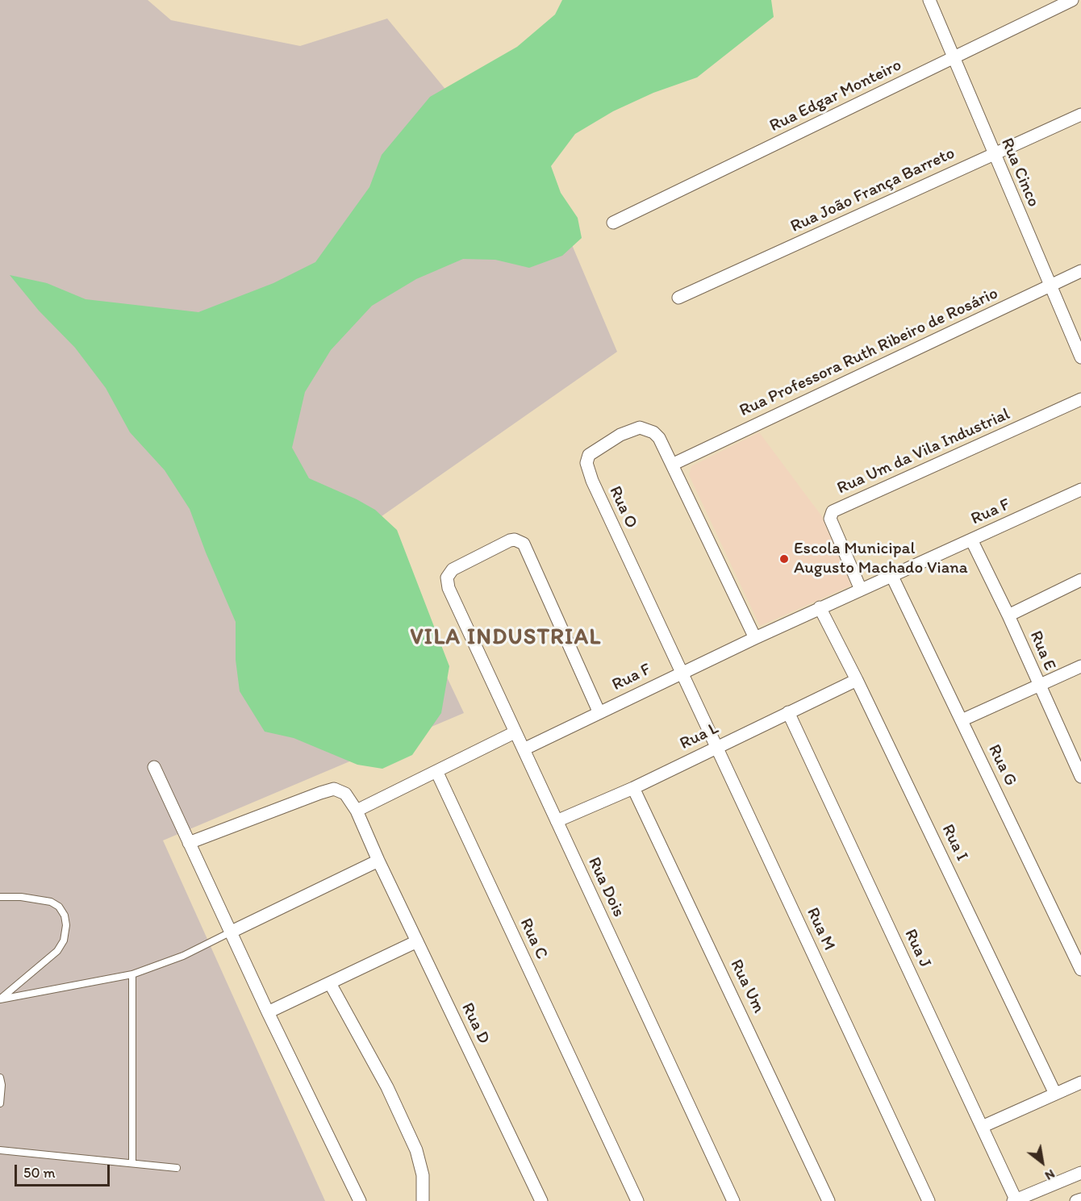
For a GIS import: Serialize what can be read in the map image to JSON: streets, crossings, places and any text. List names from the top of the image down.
{
  "streets": {
    "street": [
      "Rua Edgar Monteiro",
      "Rua Cinco",
      "Rua João França Barreto",
      "Rua Professora Ruth Ribeiro de Rosário",
      "Rua Um da Vila Industrial",
      "Rua O",
      "Rua F",
      "Rua E",
      "Rua L",
      "Rua G",
      "Rua I",
      "Rua Dois",
      "Rua M",
      "Rua C",
      "Rua J",
      "Rua Um",
      "Rua D"
    ]
  },
  "crossings": [
    ["Rua Edgar Monteiro", "Rua Cinco"],
    ["Rua Cinco", "Rua João França Barreto"],
    ["Rua Cinco", "Rua Professora Ruth Ribeiro de Rosário"],
    ["Rua Professora Ruth Ribeiro de Rosário", "Rua O"],
    ["Rua Um da Vila Industrial", "Rua F"],
    ["Rua O", "Rua F"],
    ["Rua O", "Rua M"],
    ["Rua F", "Rua E"],
    ["Rua F", "Rua G"],
    ["Rua F", "Rua I"],
    ["Rua F", "Rua Dois"],
    ["Rua F", "Rua M"],
    ["Rua L", "Rua I"],
    ["Rua L", "Rua Dois"],
    ["Rua L", "Rua M"],
    ["Rua L", "Rua J"],
    ["Rua L", "Rua Um"]
  ],
  "districts": ["VILA INDUSTRIAL"],
  "places": ["Escola Municipal Augusto Machado Viana"],
  "scale_bar": "50 m",
  "north": "bottom right"
}
